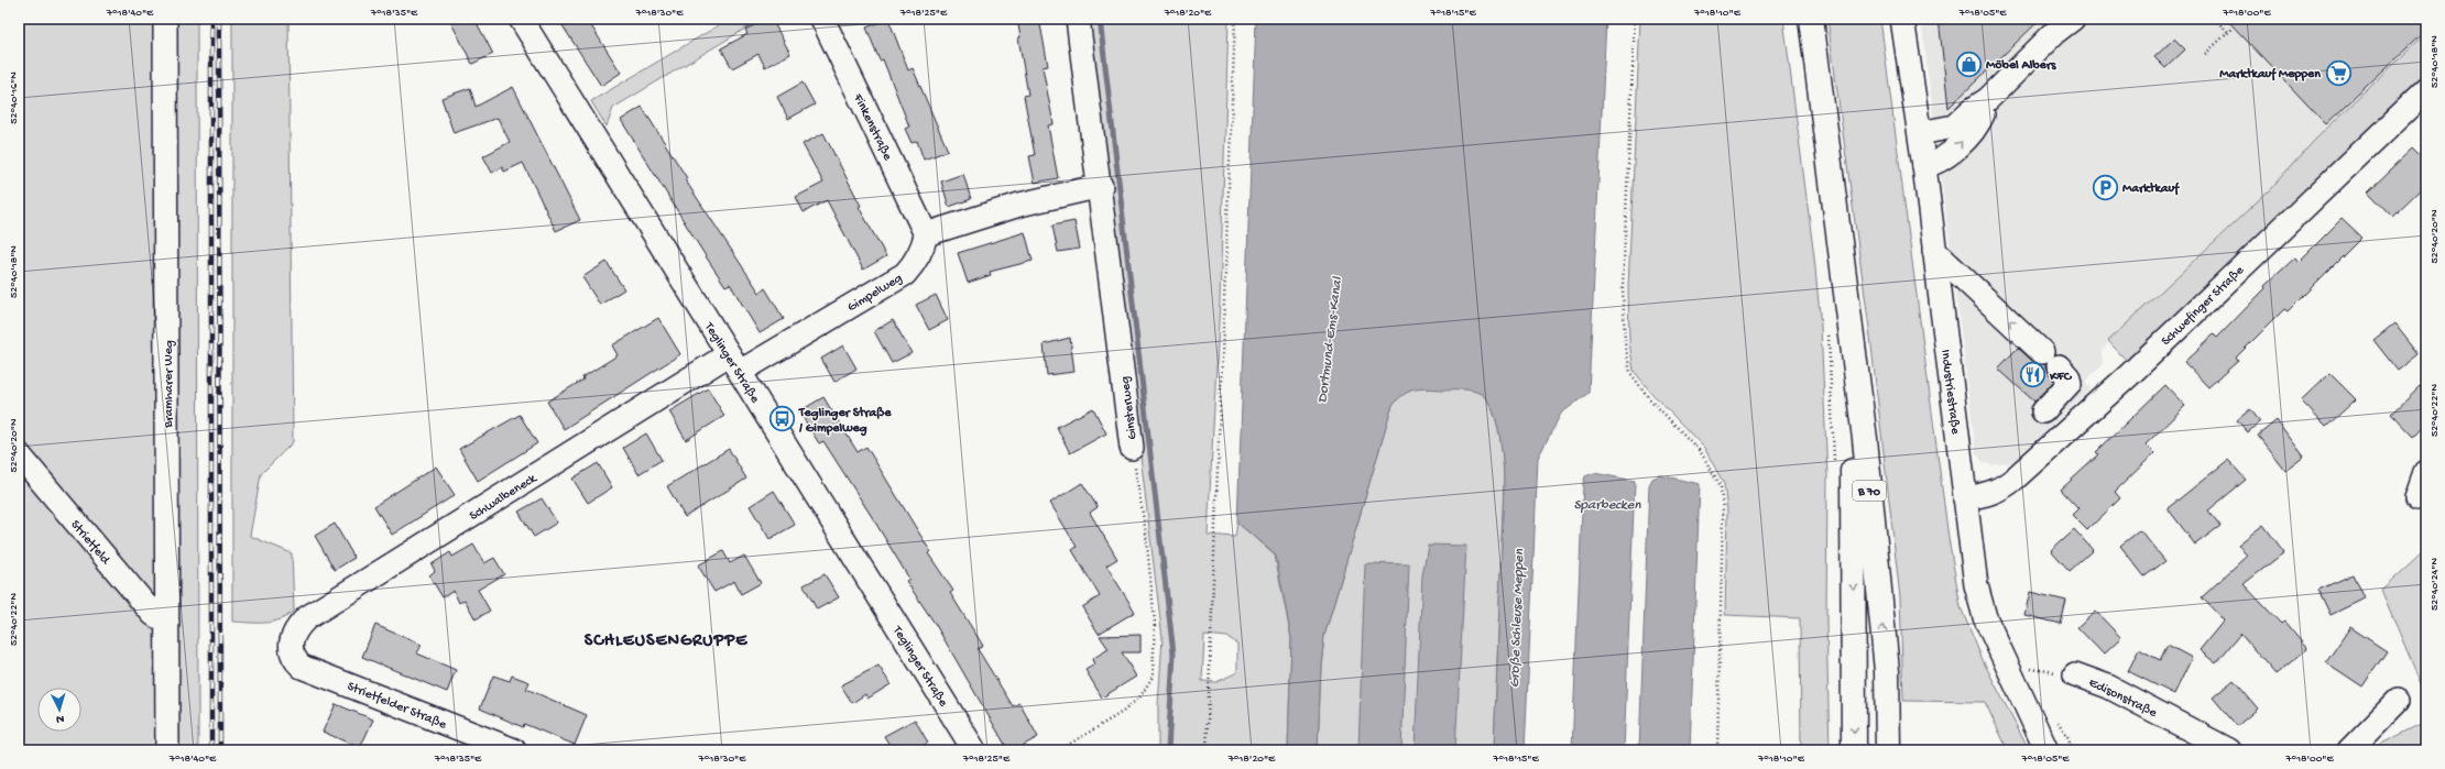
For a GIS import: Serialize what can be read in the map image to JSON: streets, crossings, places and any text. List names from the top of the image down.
{
  "streets": {
    "main road": ["B 70"],
    "street": [
      "Finkenstraße",
      "Gimpelweg",
      "Schwefinger Straße",
      "Teglinger Straße",
      "Bramharer Weg",
      "Industriestraße",
      "Ginsterweg",
      "Schwalbeneck",
      "Strietfeld",
      "Edisonstraße",
      "Strietfelder Straße"
    ]
  },
  "crossings": [
    ["Finkenstraße", "Gimpelweg"],
    ["Gimpelweg", "Teglinger Straße"],
    ["Gimpelweg", "Schwalbeneck"],
    ["Schwefinger Straße", "Industriestraße"],
    ["Teglinger Straße", "Schwalbeneck"],
    ["Bramharer Weg", "Strietfeld"],
    ["Industriestraße", "Edisonstraße"],
    ["Schwalbeneck", "Strietfelder Straße"]
  ],
  "districts": ["SCHLEUSENGRUPPE"],
  "water": ["Dortmund-Ems-Kanal", "Sparbecken", "Große Schleuse Meppen"],
  "places": {
    "shop": ["Möbel Albers"],
    "supermarket": ["Marktkauf Meppen"],
    "parking": ["Marktkauf"],
    "restaurant": ["KFC"],
    "bus stop": ["Teglinger Straße / Gimpelweg"]
  },
  "north": "bottom",
  "coordinates": [
    "7°18'40\"E",
    "7°18'35\"E",
    "7°18'30\"E",
    "7°18'25\"E",
    "7°18'20\"E",
    "7°18'15\"E",
    "7°18'10\"E",
    "7°18'05\"E",
    "7°18'00\"E",
    "52°40'18\"N",
    "52°40'16\"N",
    "52°40'20\"N",
    "52°40'22\"N",
    "52°40'24\"N"
  ]
}
